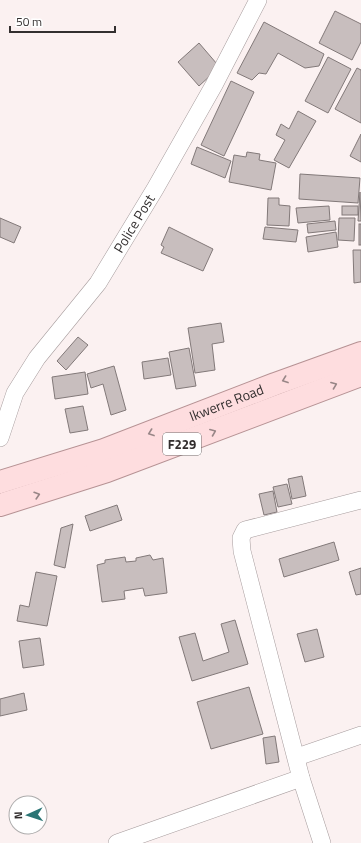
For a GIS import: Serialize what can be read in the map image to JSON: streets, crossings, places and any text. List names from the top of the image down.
{
  "streets": {
    "main road": ["Ikwerre Road", "F229"],
    "street": ["Police Post"]
  },
  "scale_bar": "50 m",
  "north": "left"
}
